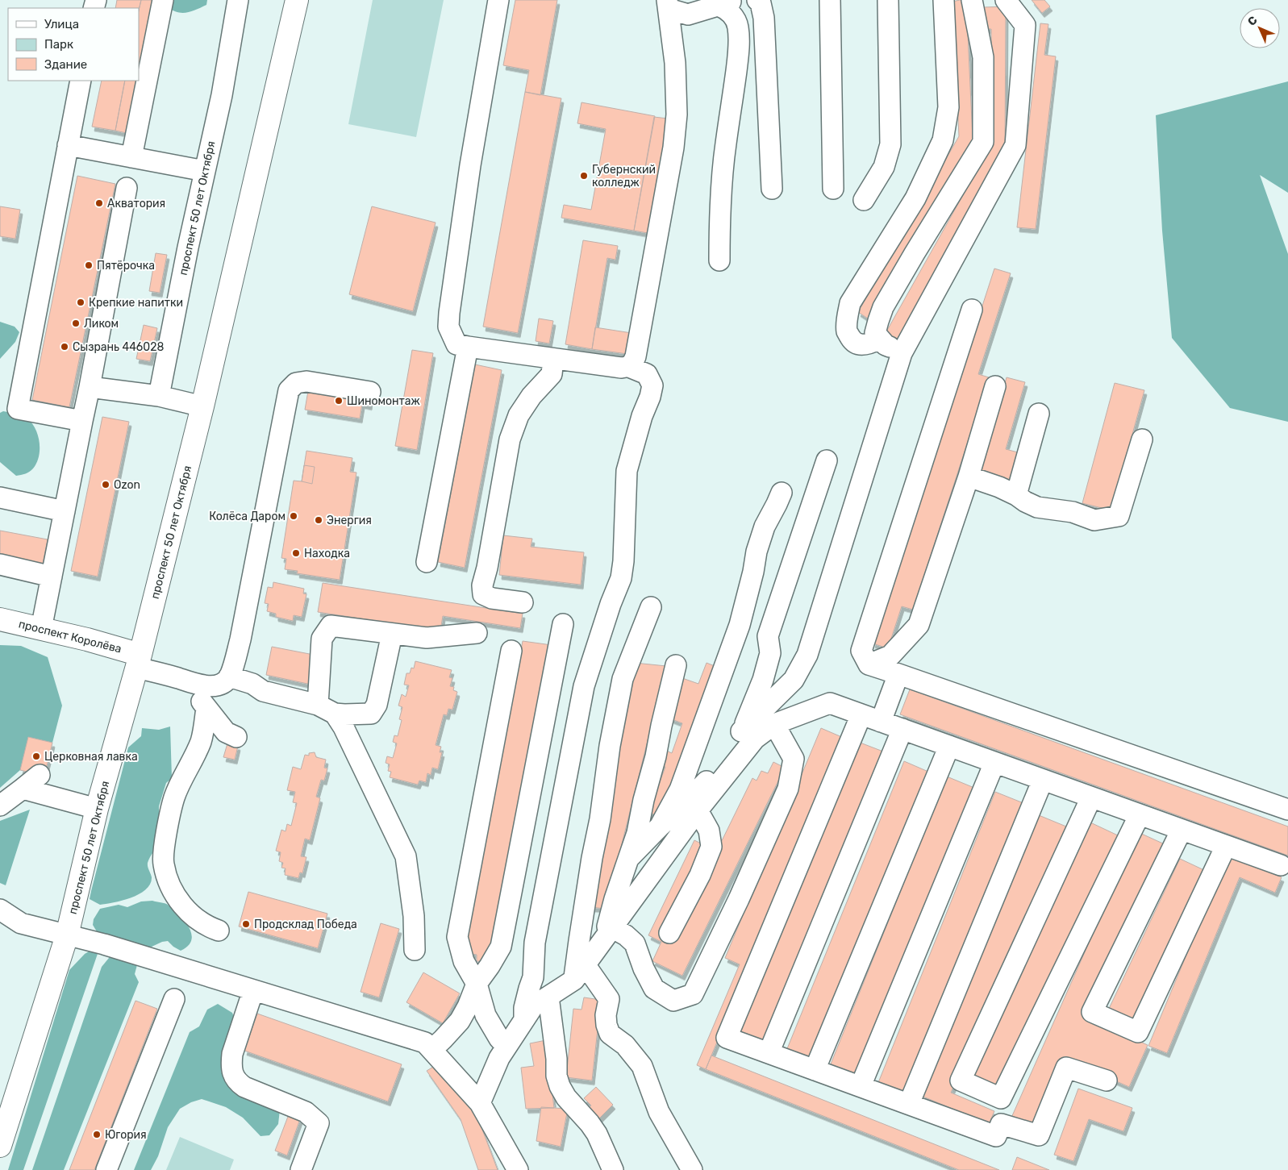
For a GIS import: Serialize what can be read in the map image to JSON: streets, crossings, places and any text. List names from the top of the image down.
{
  "streets": {
    "main road": ["проспект 50 лет Октября", "проспект Королёва"]
  },
  "crossings": [
    ["проспект 50 лет Октября", "проспект Королёва"]
  ],
  "places": [
    "Губернский колледж",
    "Акватория",
    "Пятёрочка",
    "Крепкие напитки",
    "Ликом",
    "Сызрань 446028",
    "Шиномонтаж",
    "Ozon",
    "Колёса Даром",
    "Энергия",
    "Находка",
    "Церковная лавка",
    "Продсклад Победа",
    "Югория"
  ],
  "legend": ["Улица", "Парк", "Здание"],
  "north": "top left"
}
